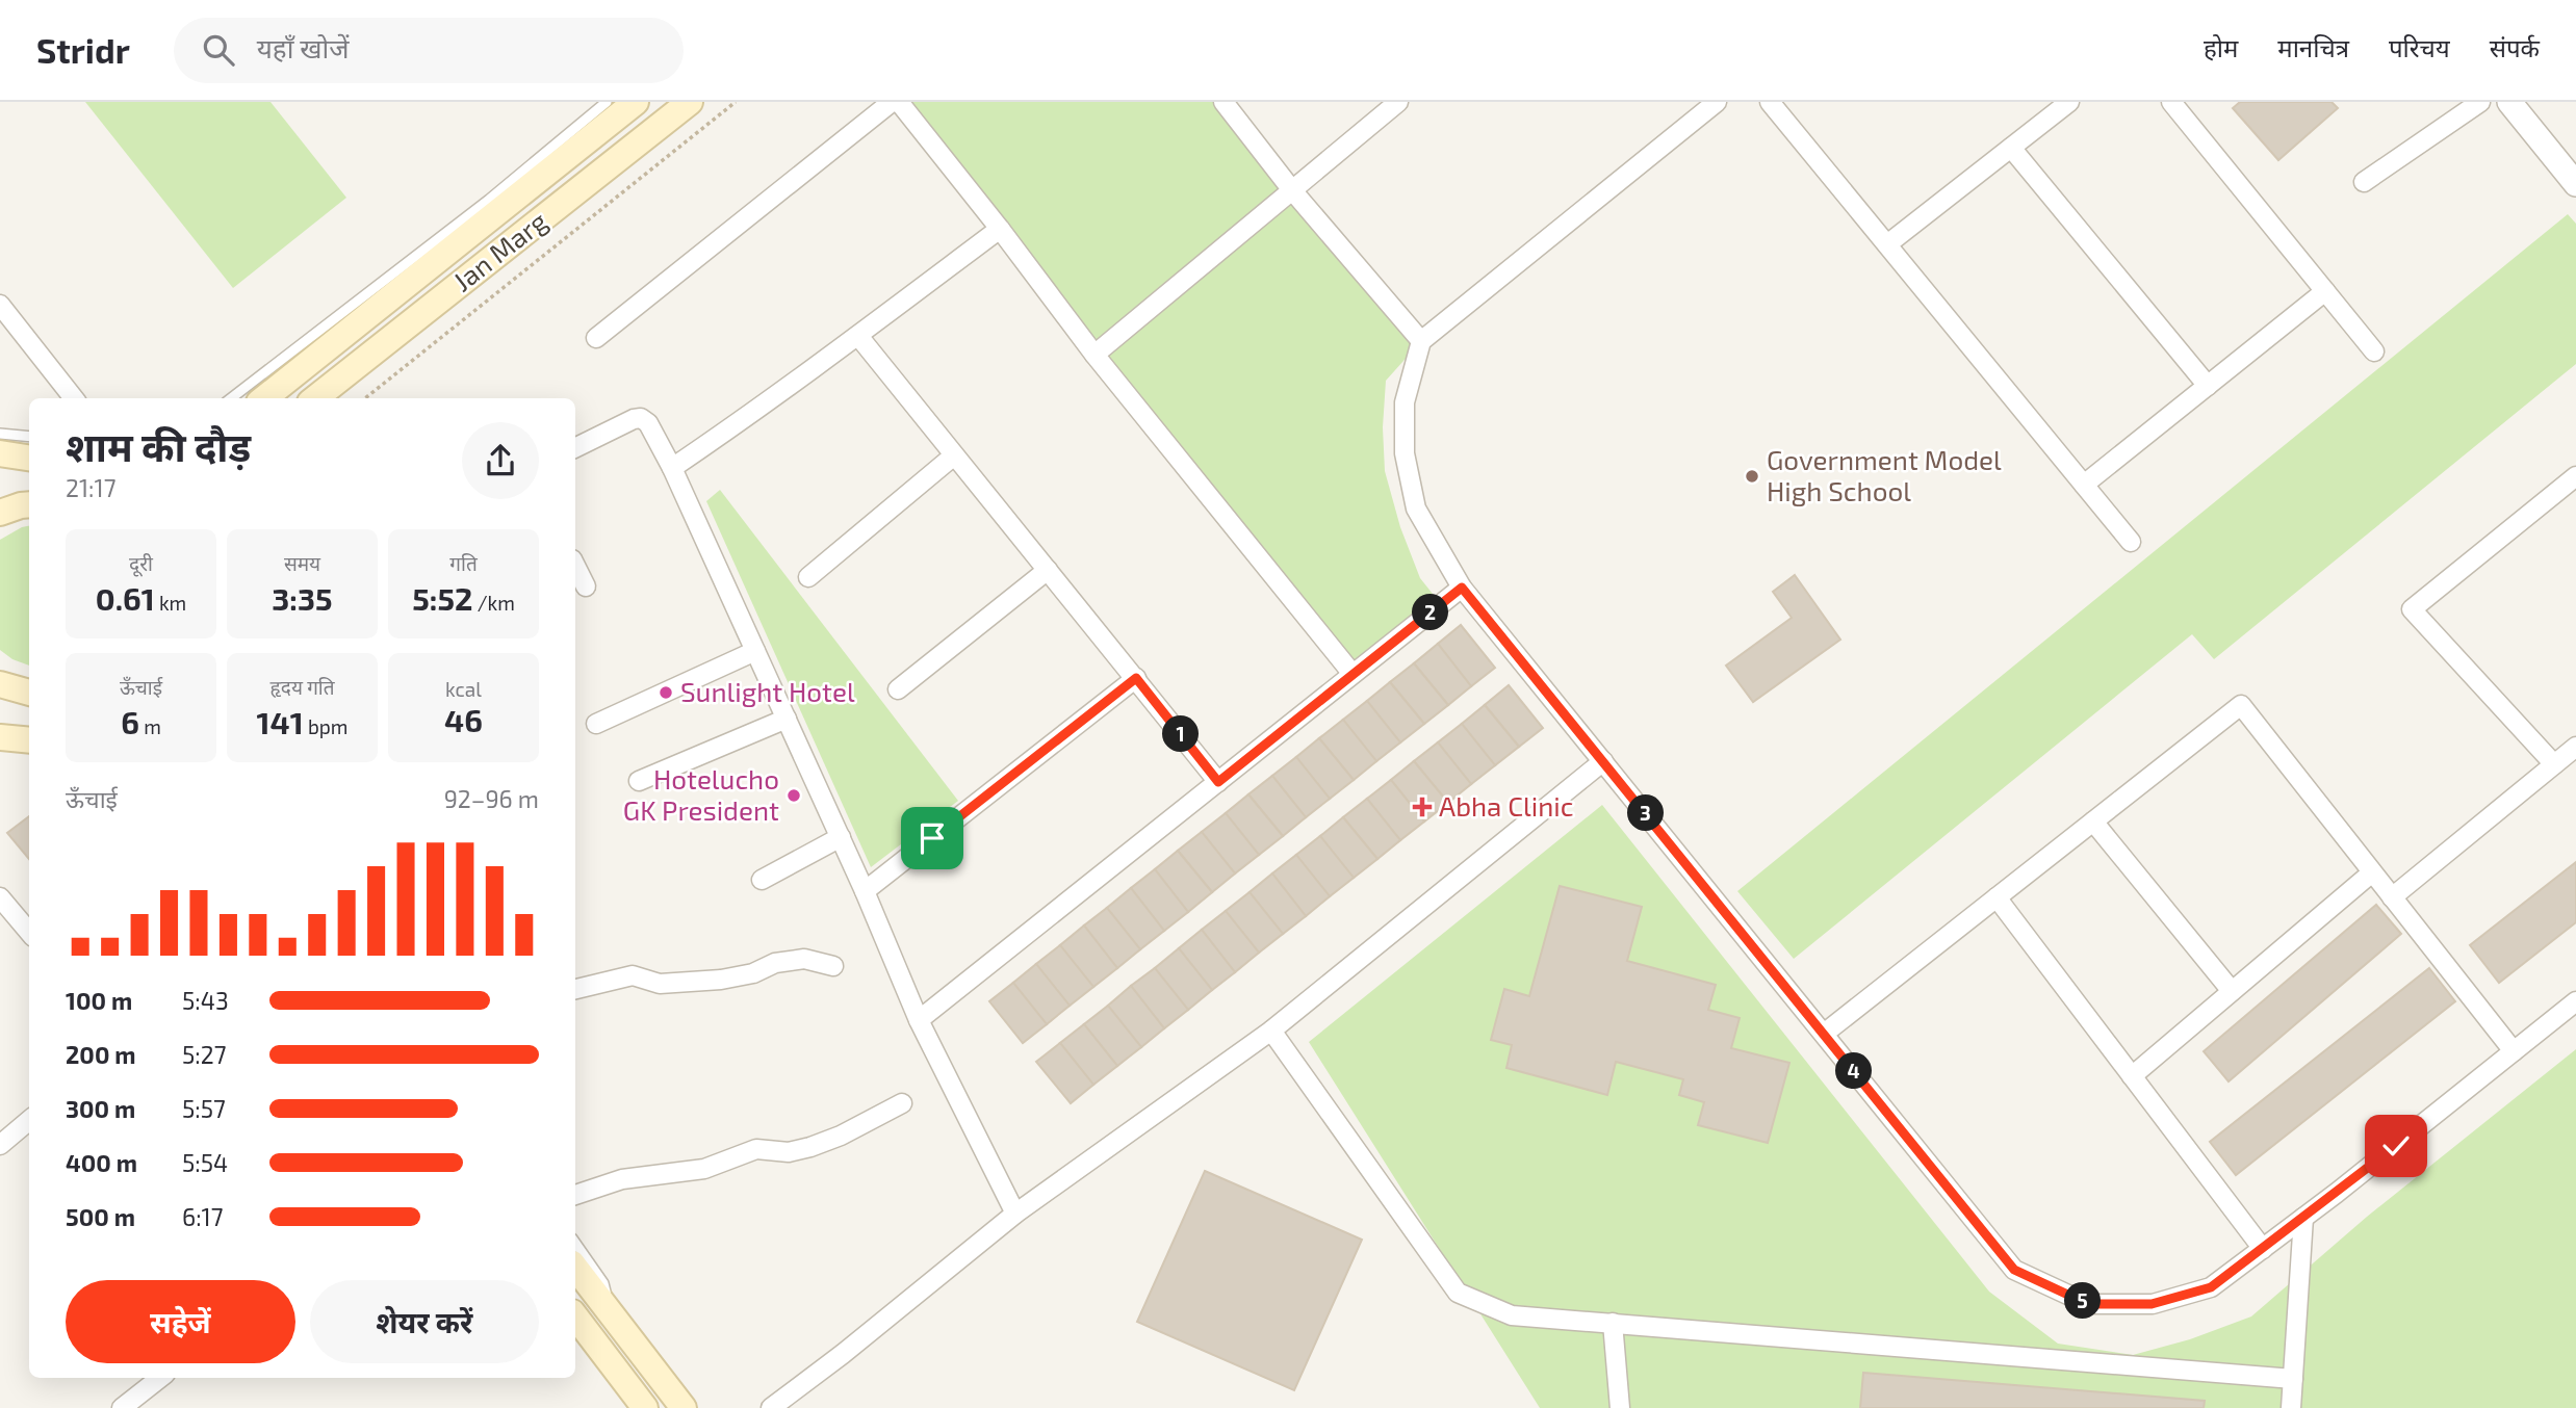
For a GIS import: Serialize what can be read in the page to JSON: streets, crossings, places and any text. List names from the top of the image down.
{
  "streets": {
    "main road": ["Jan Marg"]
  },
  "places": {
    "other": ["Government Model High School", "Sunlight Hotel", "Hotelucho GK President"],
    "health": ["Abha Clinic"]
  },
  "page": {
    "header": "Stridr",
    "search": "यहाँ खोजें",
    "nav": [
      "होम",
      "मानचित्र",
      "परिचय",
      "संपर्क"
    ],
    "heading": ["शाम की दौड़", "21:17"],
    "stats": [
      ["दूरी", "0.61 km"],
      ["समय", "3:35"],
      ["गति", "5:52 /km"],
      ["ऊँचाई", "6 m"],
      ["हृदय गति", "141 bpm"],
      ["kcal", "46"]
    ],
    "pins": [
      "2",
      "1",
      "3",
      "4",
      "5"
    ],
    "chart": ["ऊँचाई", "92–96 m"],
    "list": [
      {
        "name": "100 m",
        "note": "5:43"
      },
      {
        "name": "200 m",
        "note": "5:27"
      },
      {
        "name": "300 m",
        "note": "5:57"
      },
      {
        "name": "400 m",
        "note": "5:54"
      },
      {
        "name": "500 m",
        "note": "6:17"
      }
    ],
    "buttons": ["सहेजें", "शेयर करें"]
  }
}
